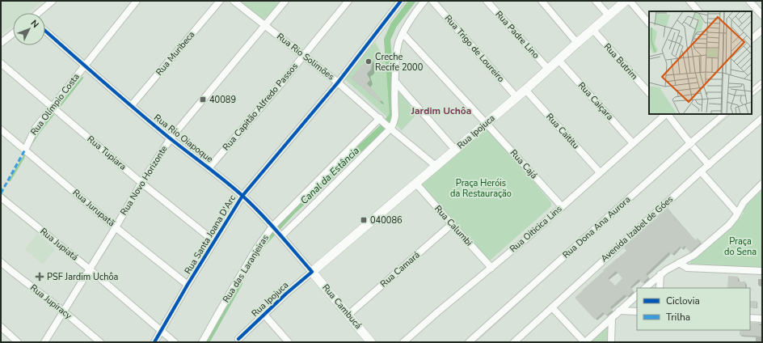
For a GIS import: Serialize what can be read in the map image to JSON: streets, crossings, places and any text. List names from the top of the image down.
{
  "streets": {
    "main road": ["Rua Ipojuca", "Rua Cambucá"],
    "street": [
      "Rua Padre Lino",
      "Rua Trigo de Loureiro",
      "Rua Muribeca",
      "Rua Rio Solimões",
      "Rua Butrim",
      "Rua Caiçara",
      "Rua Olímpio Costa",
      "Rua Capitão Alfredo Passos",
      "Rua Caititu",
      "Rua Rio Oiapoque",
      "Rua Tupiara",
      "Rua Cajá",
      "Rua Novo Horizonte",
      "Rua Jurupatã",
      "Rua Calumbi",
      "Rua Dona Ana Aurora",
      "Rua Oiticica Lins",
      "Avenida Izabel de Góes",
      "Rua Santa Joana D'Arc",
      "Rua Jupiatá",
      "Rua das Laranjeiras",
      "Rua Camará",
      "Rua Jupiracy"
    ]
  },
  "crossings": [
    ["Rua Padre Lino", "Rua Ipojuca"],
    ["Rua Trigo de Loureiro", "Rua Ipojuca"],
    ["Rua Muribeca", "Rua Rio Oiapoque"],
    ["Rua Rio Solimões", "Rua Capitão Alfredo Passos"],
    ["Rua Rio Solimões", "Rua Ipojuca"],
    ["Rua Rio Solimões", "Rua Novo Horizonte"],
    ["Rua Rio Solimões", "Rua Santa Joana D'Arc"],
    ["Rua Rio Solimões", "Rua das Laranjeiras"],
    ["Rua Butrim", "Rua Ipojuca"],
    ["Rua Caiçara", "Rua Ipojuca"],
    ["Rua Caiçara", "Rua Oiticica Lins"],
    ["Rua Olímpio Costa", "Rua Rio Oiapoque"],
    ["Rua Olímpio Costa", "Rua Tupiara"],
    ["Rua Olímpio Costa", "Rua Jurupatã"],
    ["Rua Capitão Alfredo Passos", "Rua Rio Oiapoque"],
    ["Rua Caititu", "Rua Ipojuca"],
    ["Rua Caititu", "Rua Oiticica Lins"],
    ["Rua Ipojuca", "Rua Rio Oiapoque"],
    ["Rua Ipojuca", "Rua Cajá"],
    ["Rua Ipojuca", "Rua Calumbi"],
    ["Rua Ipojuca", "Rua Cambucá"],
    ["Rua Rio Oiapoque", "Rua Novo Horizonte"],
    ["Rua Rio Oiapoque", "Rua Santa Joana D'Arc"],
    ["Rua Rio Oiapoque", "Rua das Laranjeiras"],
    ["Rua Rio Oiapoque", "Rua Cambucá"],
    ["Rua Tupiara", "Rua Novo Horizonte"],
    ["Rua Tupiara", "Rua Santa Joana D'Arc"],
    ["Rua Cajá", "Rua Oiticica Lins"],
    ["Rua Novo Horizonte", "Rua Jurupatã"],
    ["Rua Novo Horizonte", "Rua Jupiatá"],
    ["Rua Novo Horizonte", "Rua Jupiracy"],
    ["Rua Jurupatã", "Rua Santa Joana D'Arc"],
    ["Rua Calumbi", "Rua Oiticica Lins"],
    ["Rua Calumbi", "Rua Camará"],
    ["Rua Santa Joana D'Arc", "Rua Jupiatá"],
    ["Rua Camará", "Rua Cambucá"]
  ],
  "districts": ["Jardim Uchôa"],
  "water": ["Canal da Estância"],
  "parks": ["Praça Heróis da Restauração", "Praça do Sena"],
  "places": {
    "other": ["Creche Recife 2000"],
    "transit": ["40089", "040086"],
    "health": ["PSF Jardim Uchôa"]
  },
  "legend": ["Ciclovia", "Trilha"],
  "north": "top right"
}
